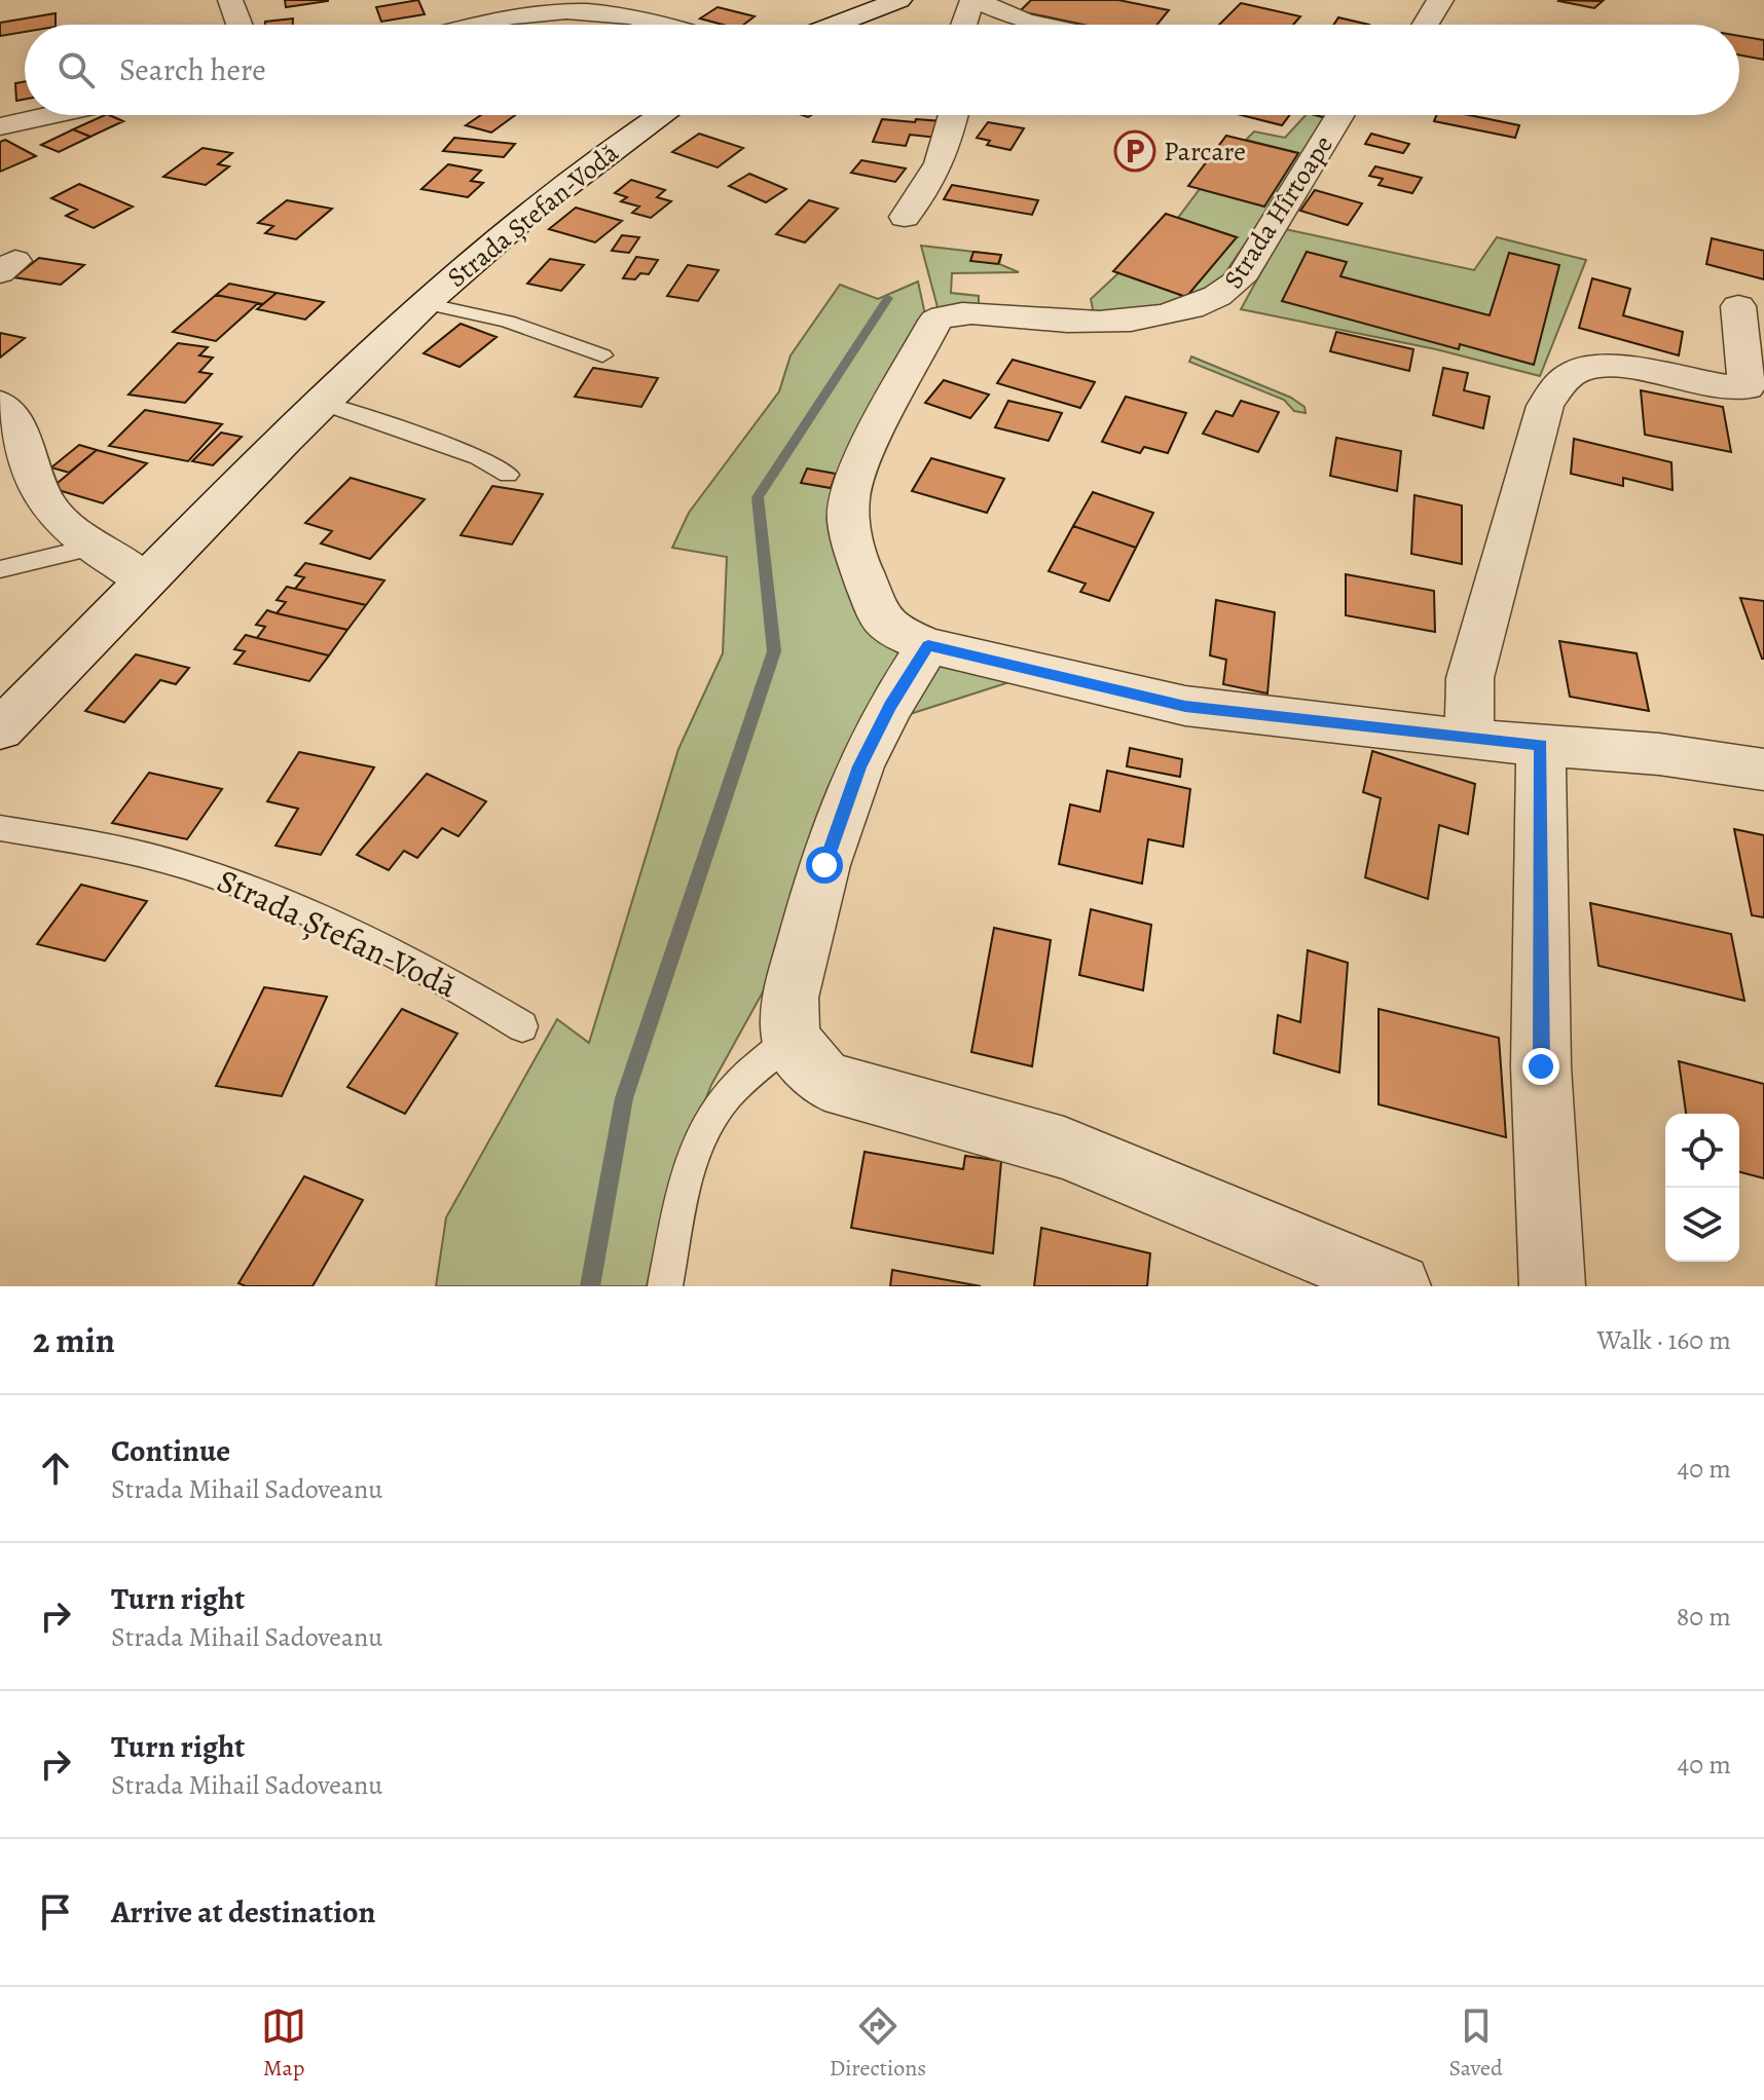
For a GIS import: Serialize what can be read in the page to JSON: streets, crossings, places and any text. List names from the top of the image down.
{
  "streets": {
    "street": ["Strada Hîrtoape", "Strada Ștefan-Vodă"]
  },
  "places": {
    "parking": ["Parcare"]
  },
  "page": {
    "search": "Search here",
    "heading": ["2 min", "Walk · 160 m"],
    "list": [
      ["Continue", "Strada Mihail Sadoveanu", "40 m"],
      ["Turn right", "Strada Mihail Sadoveanu", "80 m"],
      ["Turn right", "Strada Mihail Sadoveanu", "40 m"],
      "Arrive at destination"
    ],
    "nav": ["Map", "Directions", "Saved"]
  }
}
